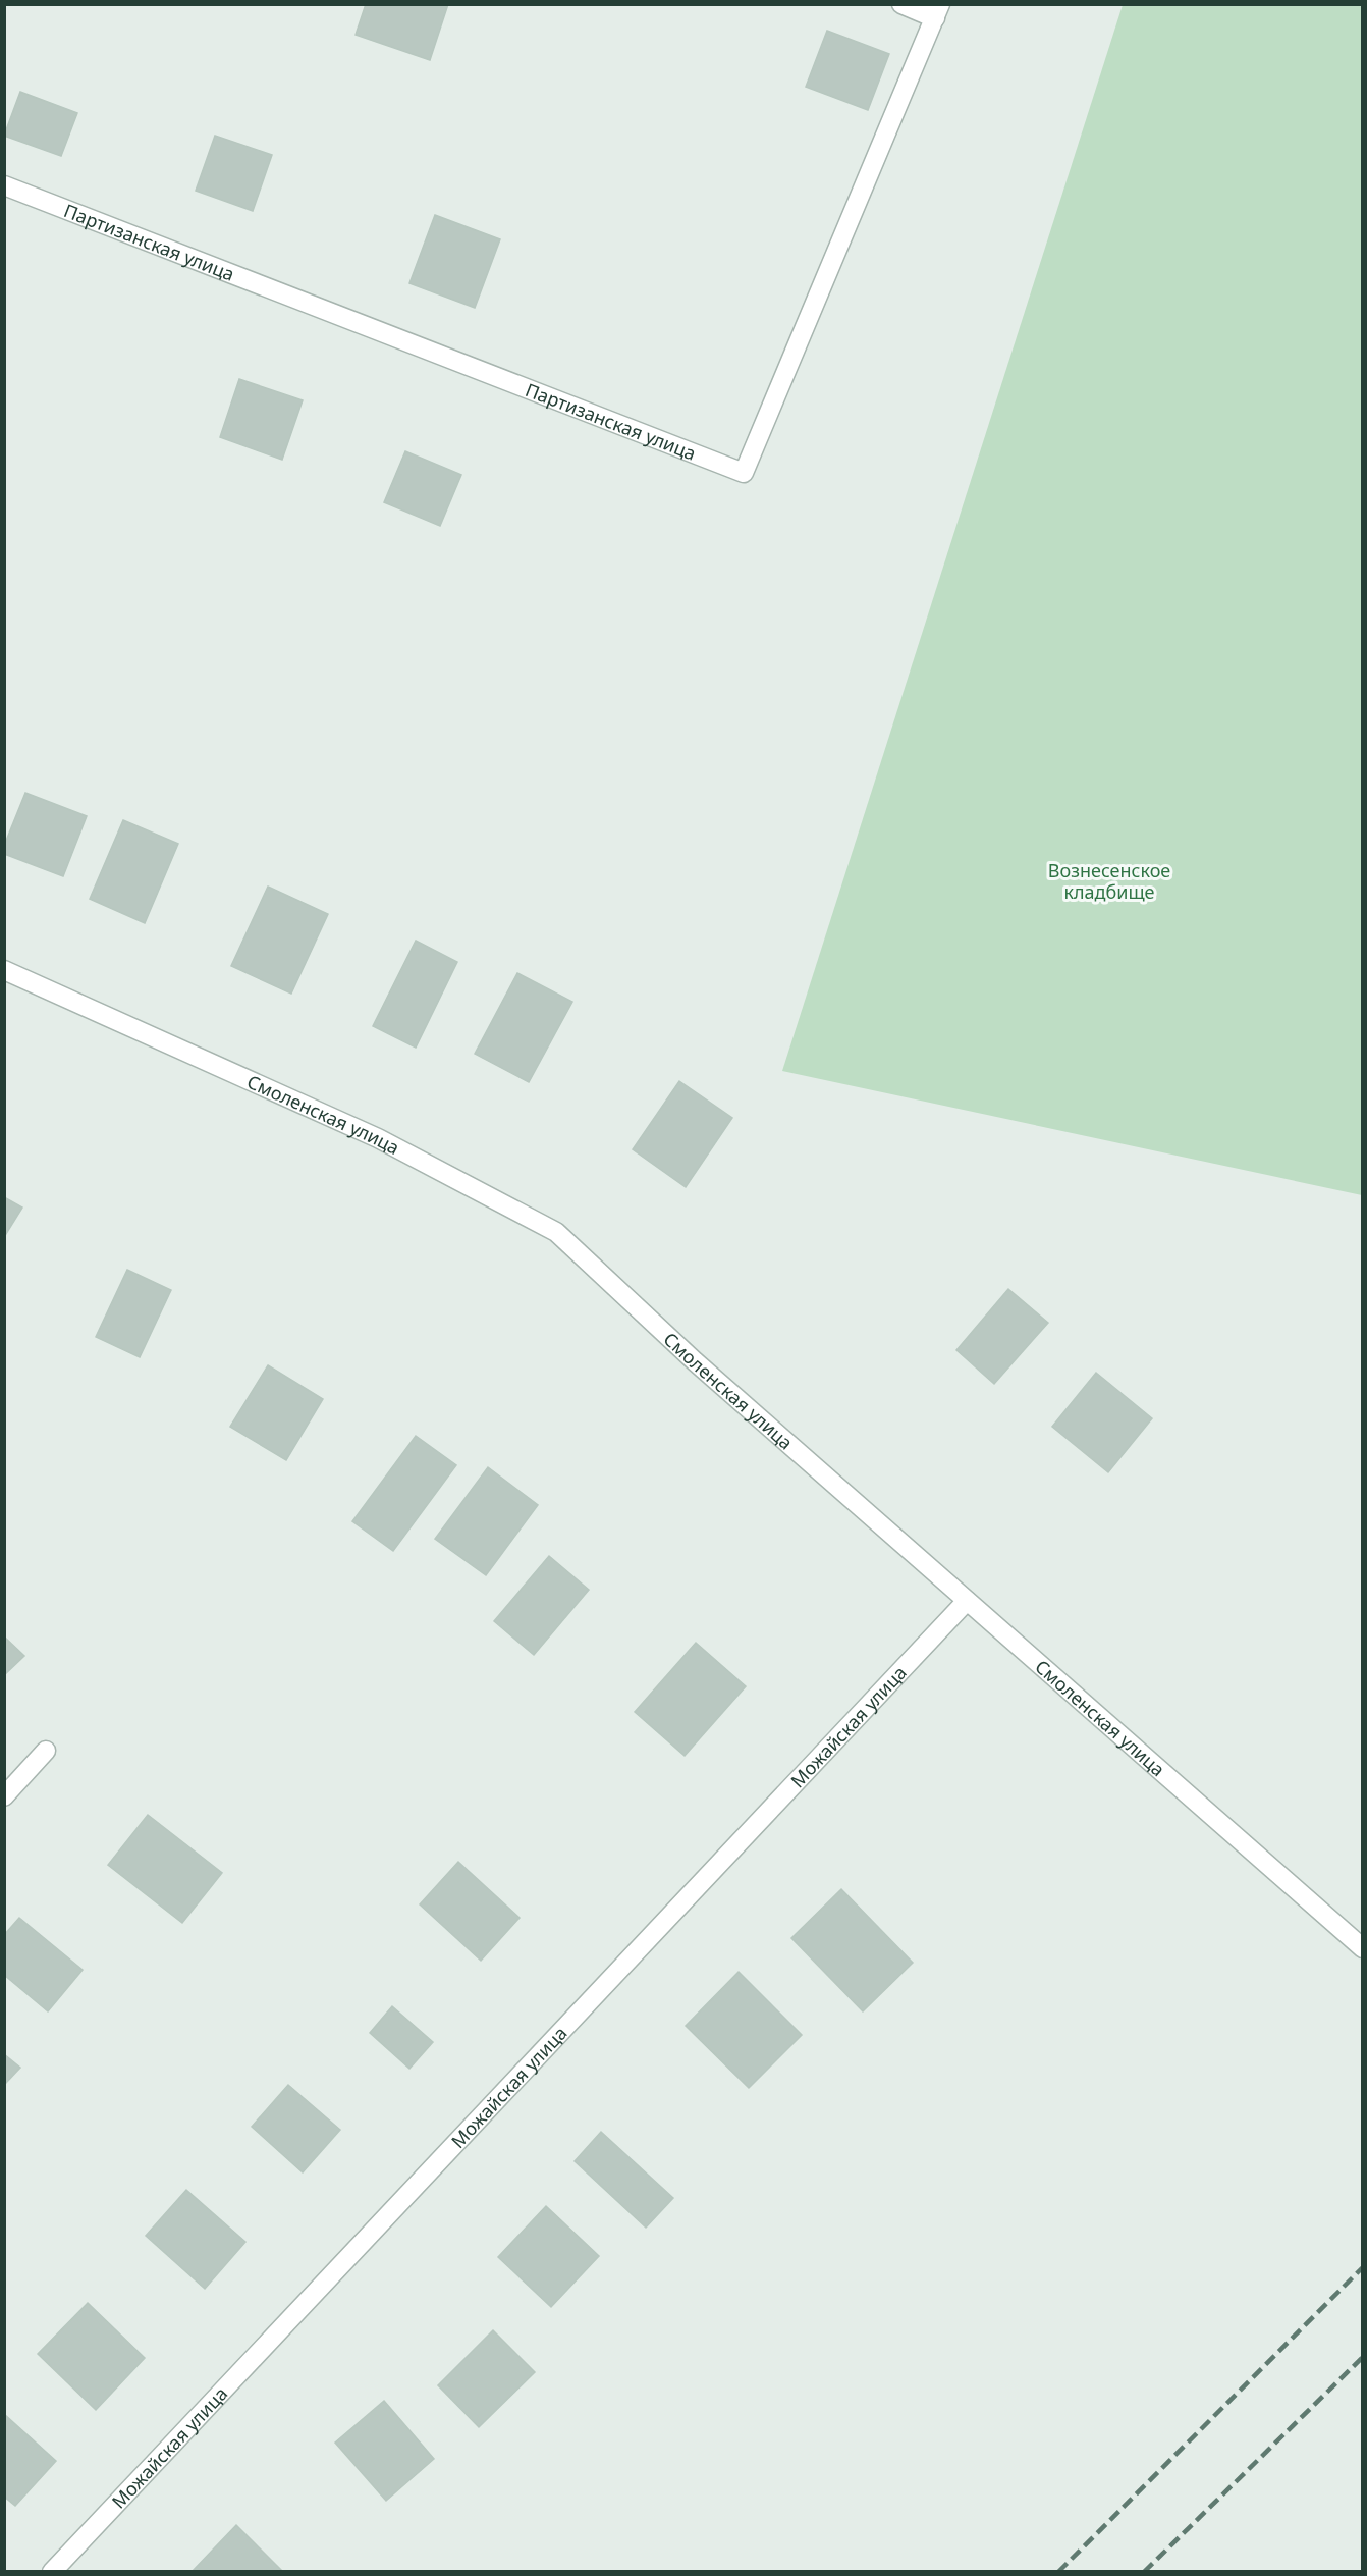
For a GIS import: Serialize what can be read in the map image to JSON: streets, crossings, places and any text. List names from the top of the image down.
{
  "streets": {
    "street": ["Партизанская улица", "Смоленская улица", "Можайская улица"]
  },
  "crossings": [
    ["Смоленская улица", "Можайская улица"]
  ],
  "parks": ["Вознесенское кладбище"]
}
